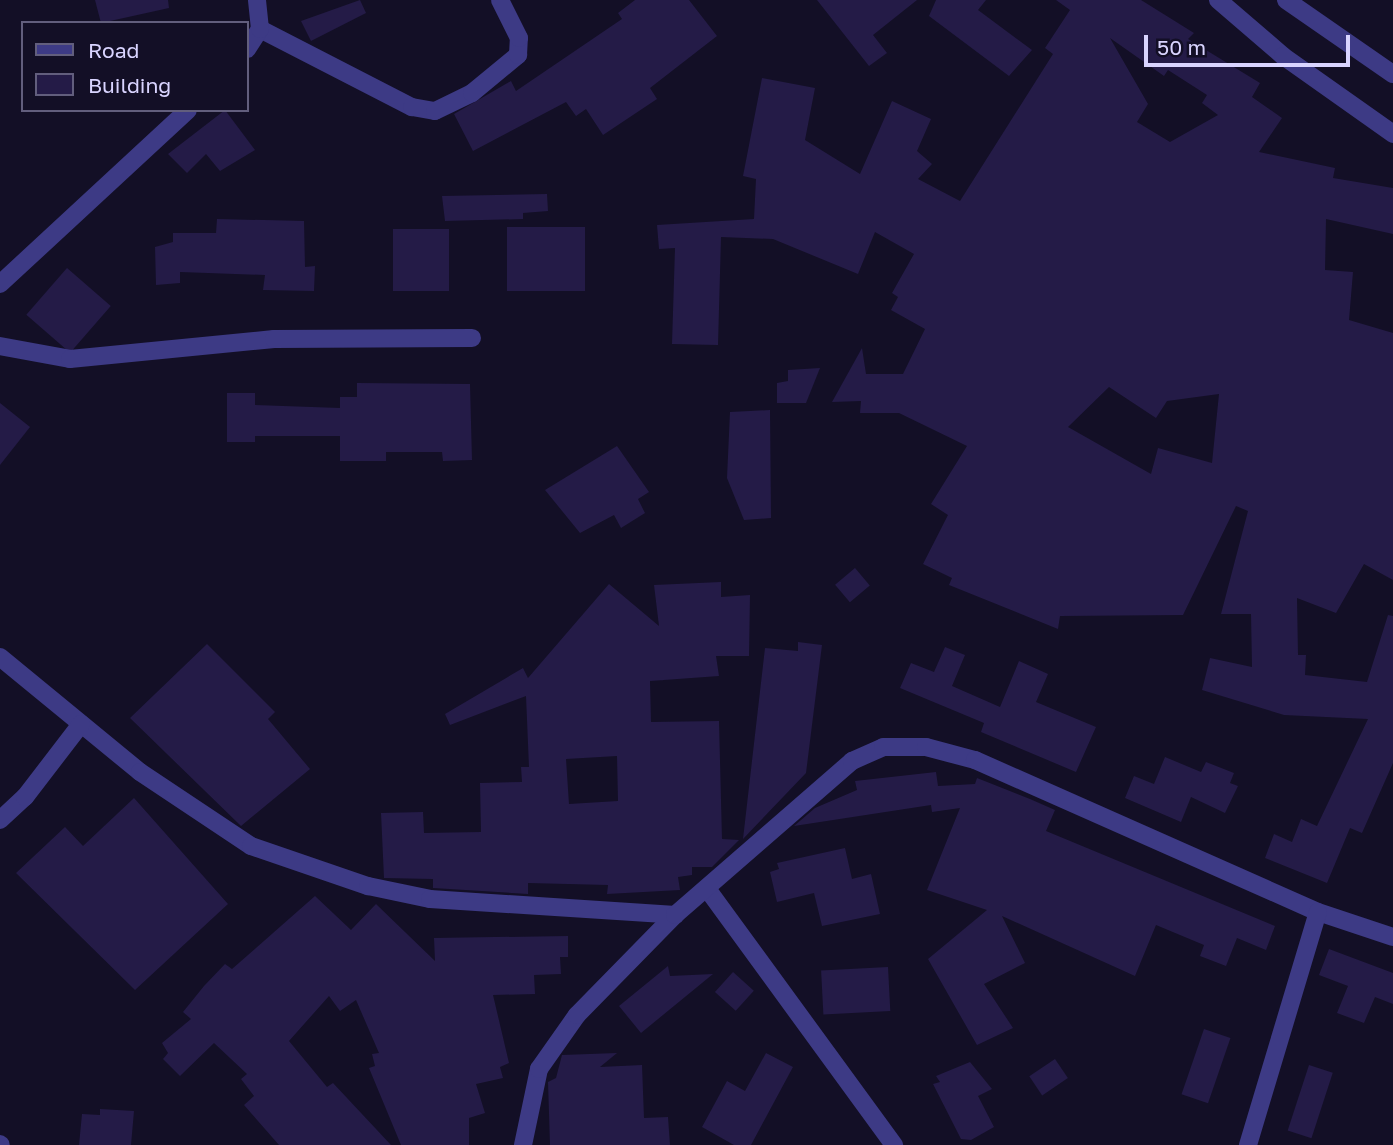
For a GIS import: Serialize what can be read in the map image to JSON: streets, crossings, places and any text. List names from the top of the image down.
{
  "legend": ["Road", "Building"],
  "scale_bar": "50 m"
}
